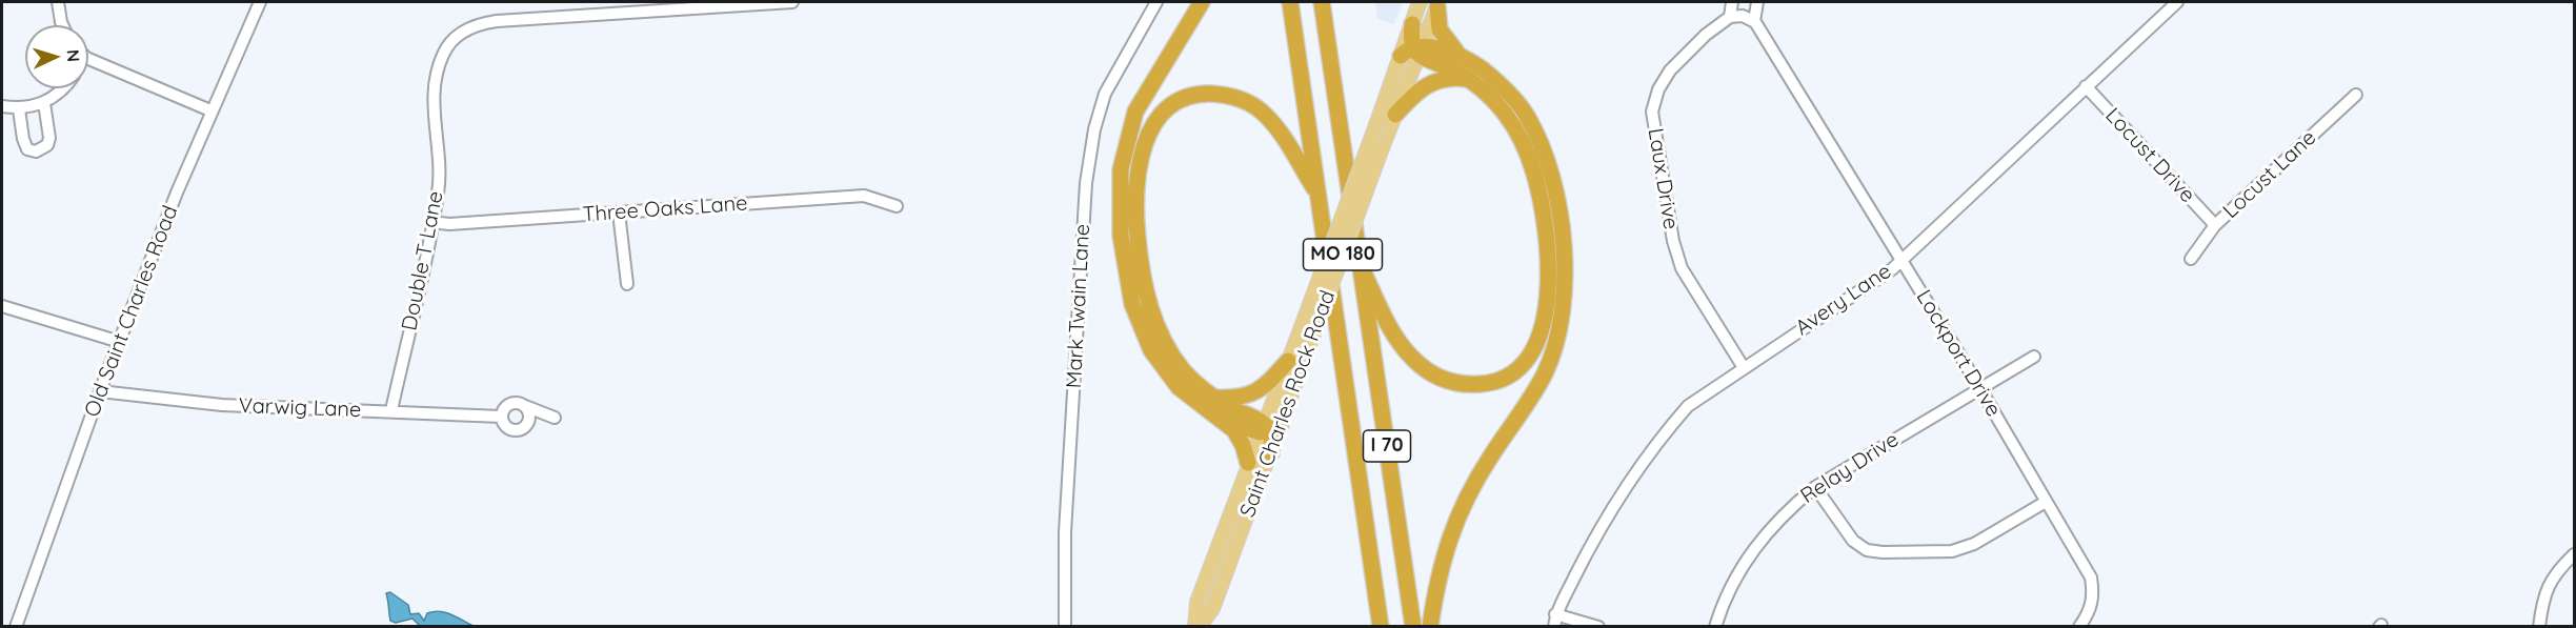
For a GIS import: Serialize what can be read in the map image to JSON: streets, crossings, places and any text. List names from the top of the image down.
{
  "streets": {
    "highway": ["I 70"],
    "main road": ["MO 180", "Saint Charles Rock Road"],
    "street": [
      "Locust Drive",
      "Locust Lane",
      "Laux Drive",
      "Three Oaks Lane",
      "Double T Lane",
      "Avery Lane",
      "Mark Twain Lane",
      "Old Saint Charles Road",
      "Lockport Drive",
      "Varwig Lane",
      "Relay Drive"
    ]
  },
  "crossings": [
    ["Locust Drive", "Locust Lane"],
    ["Locust Drive", "Avery Lane"],
    ["Laux Drive", "Avery Lane"],
    ["Three Oaks Lane", "Double T Lane"],
    ["Double T Lane", "Varwig Lane"],
    ["Avery Lane", "Lockport Drive"],
    ["Old Saint Charles Road", "Varwig Lane"],
    ["Lockport Drive", "Relay Drive"]
  ],
  "north": "right"
}
